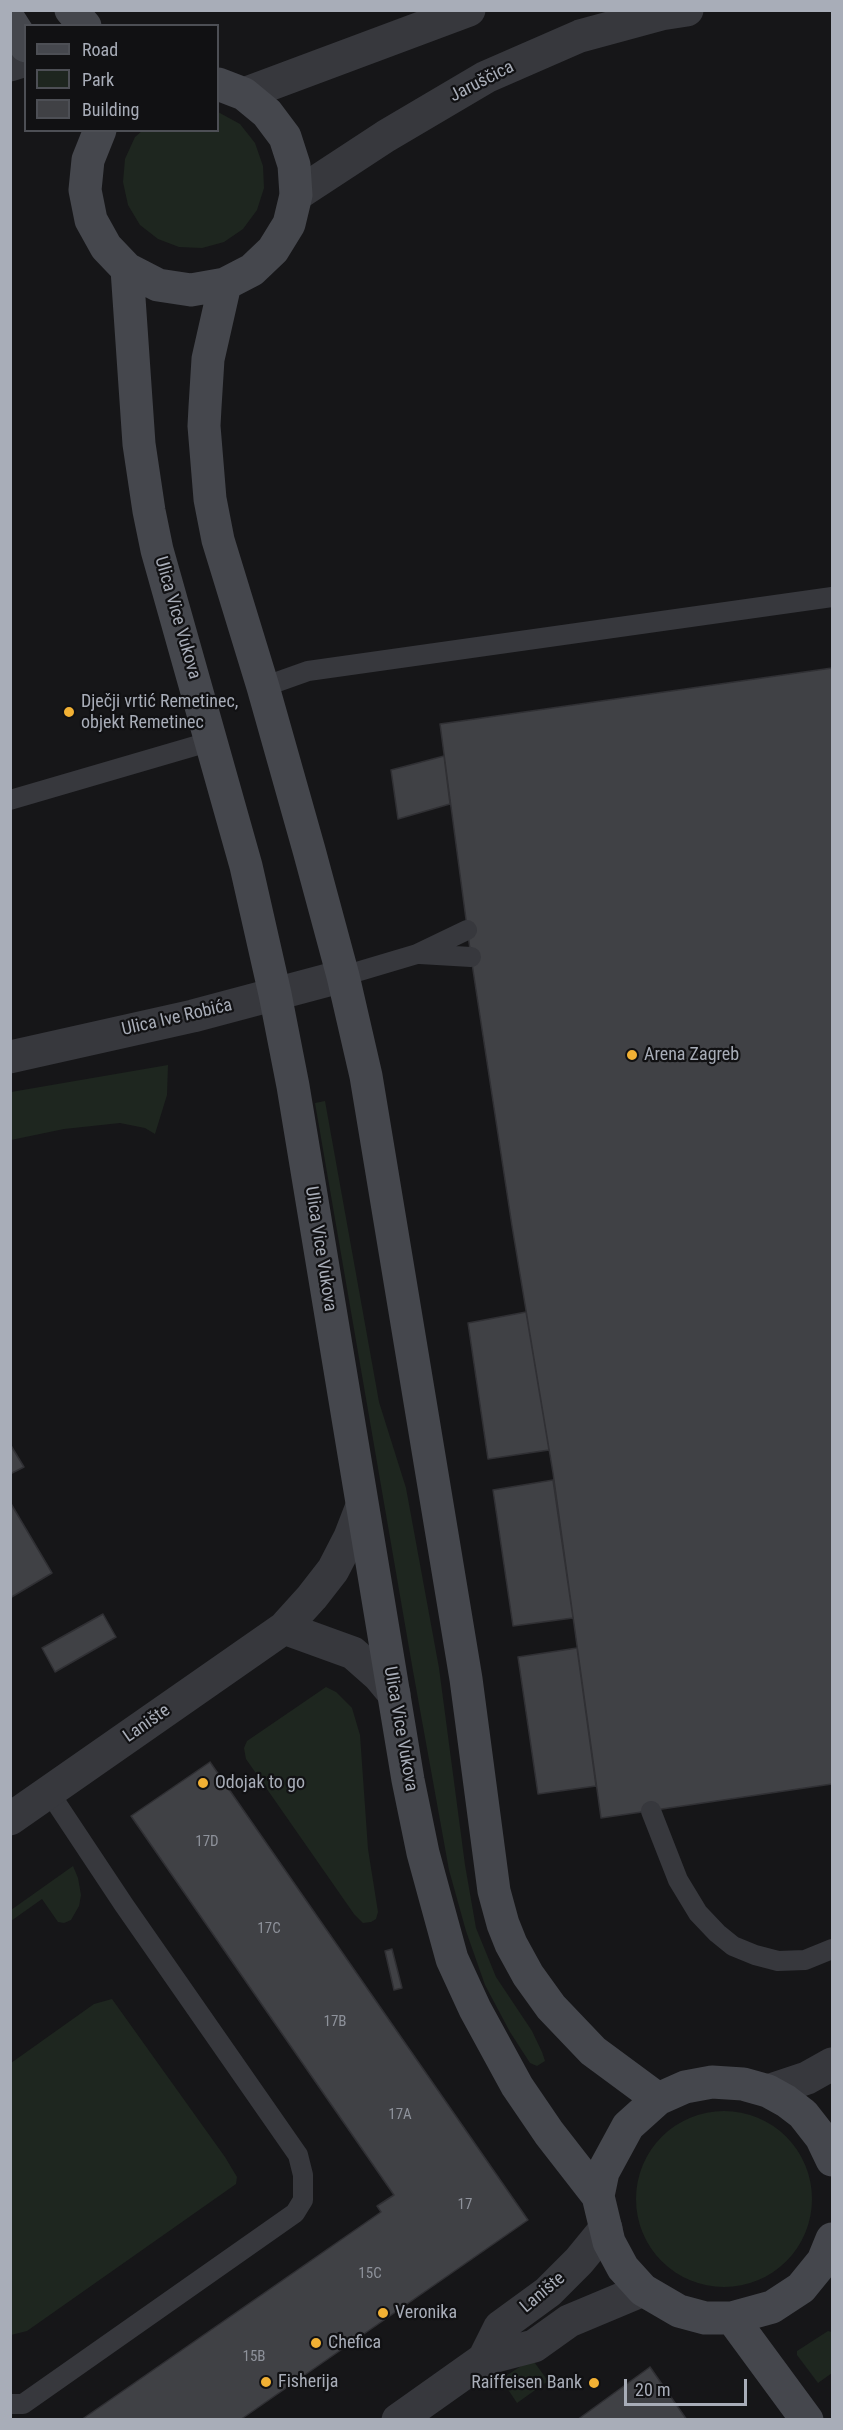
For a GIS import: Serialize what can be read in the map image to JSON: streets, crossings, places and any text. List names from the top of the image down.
{
  "streets": {
    "street": [
      "Jaruščica",
      "Ulica Vice Vukova",
      "Ulica Ive Robića",
      "Lanište"
    ]
  },
  "crossings": [
    ["Ulica Vice Vukova", "Ulica Ive Robića"],
    ["Ulica Vice Vukova", "Lanište"]
  ],
  "places": [
    "Dječji vrtić Remetinec, objekt Remetinec",
    "Arena Zagreb",
    "Odojak to go",
    "Veronika",
    "Chefica",
    "Fisherija",
    "Raiffeisen Bank"
  ],
  "house_numbers": [
    "17D",
    "17C",
    "17B",
    "17A",
    "17",
    "15C",
    "15B"
  ],
  "legend": ["Road", "Park", "Building"],
  "scale_bar": "20 m"
}
